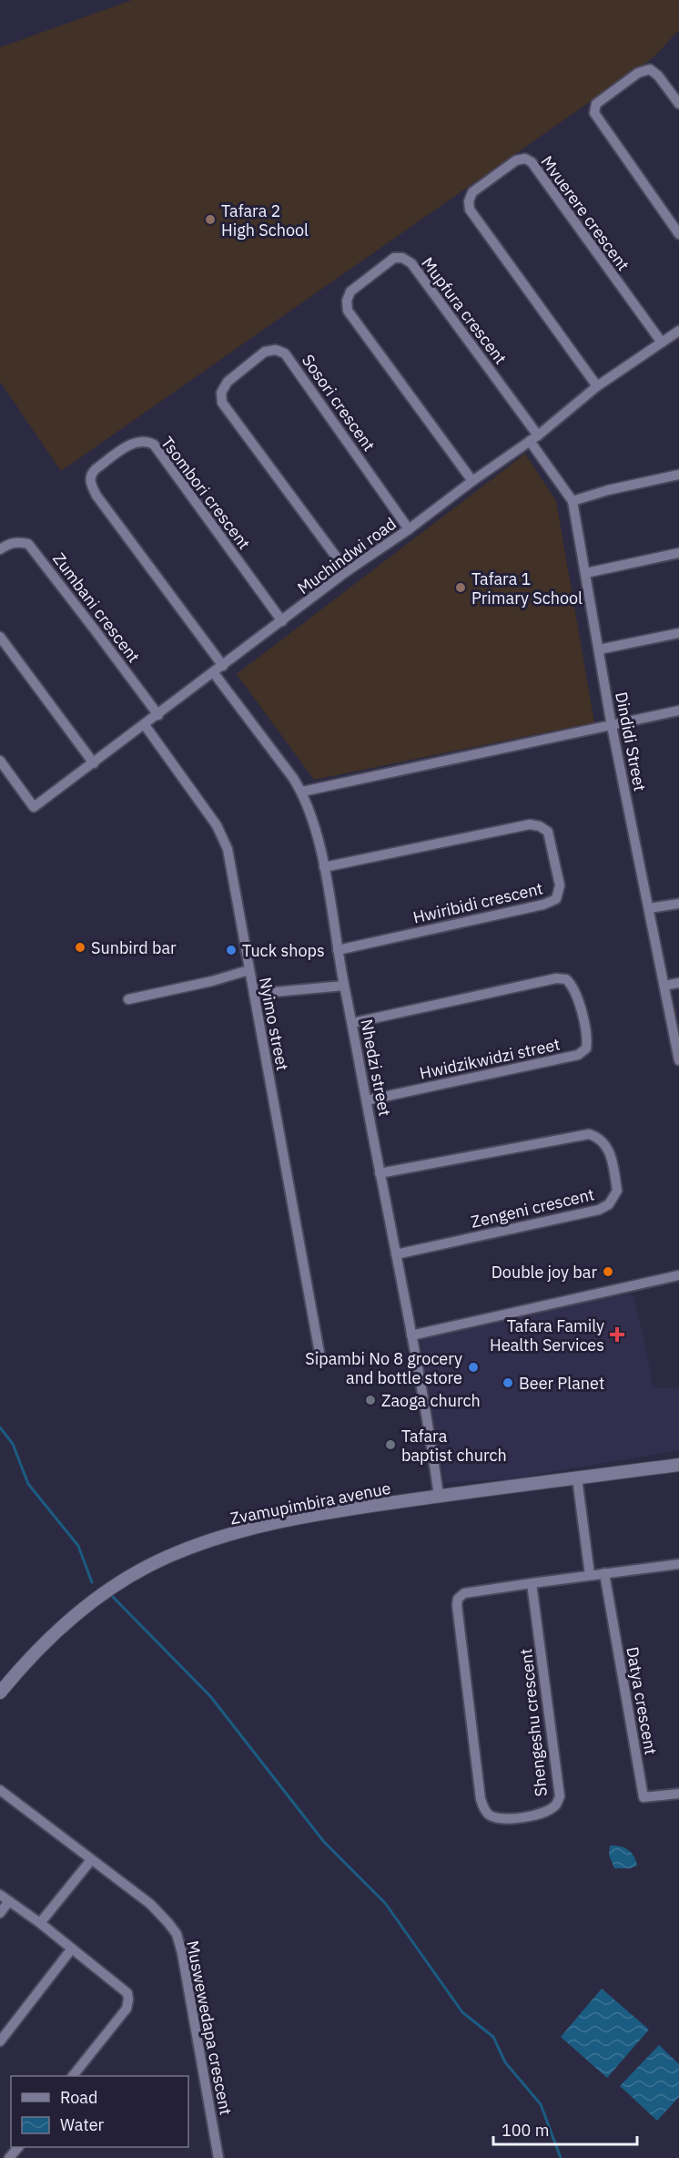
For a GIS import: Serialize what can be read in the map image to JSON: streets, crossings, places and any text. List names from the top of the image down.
{
  "streets": {
    "street": [
      "Mvuerere crescent",
      "Mupfura crescent",
      "Sosori crescent",
      "Tsombori crescent",
      "Muchindwi road",
      "Zumbani crescent",
      "Dindidi Street",
      "Hwiribidi crescent",
      "Nyimo street",
      "Hwidzikwidzi street",
      "Nhedzi street",
      "Zengeni crescent",
      "Zvamupimbira avenue",
      "Datya crescent",
      "Shengeshu crescent",
      "Muswewedapa crescent"
    ]
  },
  "crossings": [
    ["Mvuerere crescent", "Muchindwi road"],
    ["Mupfura crescent", "Muchindwi road"],
    ["Mupfura crescent", "Dindidi Street"],
    ["Sosori crescent", "Muchindwi road"],
    ["Tsombori crescent", "Muchindwi road"],
    ["Muchindwi road", "Zumbani crescent"],
    ["Muchindwi road", "Dindidi Street"],
    ["Muchindwi road", "Nyimo street"],
    ["Muchindwi road", "Nhedzi street"],
    ["Hwiribidi crescent", "Nhedzi street"],
    ["Hwidzikwidzi street", "Nhedzi street"],
    ["Nhedzi street", "Zengeni crescent"],
    ["Nhedzi street", "Zvamupimbira avenue"]
  ],
  "places": {
    "other": [
      "Tafara 2 High School",
      "Tafara 1 Primary School",
      "Sunbird bar",
      "Tuck shops",
      "Double joy bar",
      "Sipambi No 8 grocery and bottle store",
      "Beer Planet",
      "Zaoga church",
      "Tafara baptist church"
    ],
    "health": ["Tafara Family Health Services"]
  },
  "legend": ["Road", "Water"],
  "scale_bar": "100 m"
}
